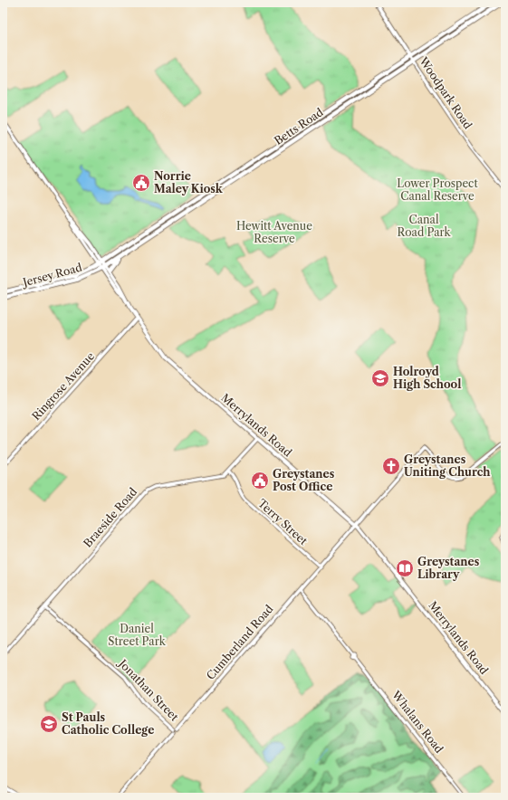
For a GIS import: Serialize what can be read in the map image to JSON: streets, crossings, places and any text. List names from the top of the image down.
{
  "streets": {
    "highway": ["Betts Road", "Jersey Road"],
    "main road": ["Woodpark Road", "Merrylands Road"],
    "street": [
      "Ringrose Avenue",
      "Braeside Road",
      "Terry Street",
      "Cumberland Road",
      "Jonathan Street",
      "Whalans Road"
    ]
  },
  "crossings": [
    ["Woodpark Road", "Betts Road"],
    ["Betts Road", "Jersey Road"],
    ["Betts Road", "Merrylands Road"],
    ["Jersey Road", "Merrylands Road"],
    ["Ringrose Avenue", "Merrylands Road"],
    ["Merrylands Road", "Braeside Road"],
    ["Merrylands Road", "Cumberland Road"],
    ["Braeside Road", "Terry Street"],
    ["Braeside Road", "Jonathan Street"],
    ["Terry Street", "Cumberland Road"],
    ["Cumberland Road", "Jonathan Street"],
    ["Cumberland Road", "Whalans Road"]
  ],
  "parks": [
    "Lower Prospect Canal Reserve",
    "Canal Road Park",
    "Hewitt Avenue Reserve",
    "Daniel Street Park"
  ],
  "places": {
    "public building": ["Norrie Maley Kiosk", "Greystanes Post Office"],
    "school or university": ["Holroyd High School", "St Pauls Catholic College"],
    "church": ["Greystanes Uniting Church"],
    "library": ["Greystanes Library"]
  }
}
